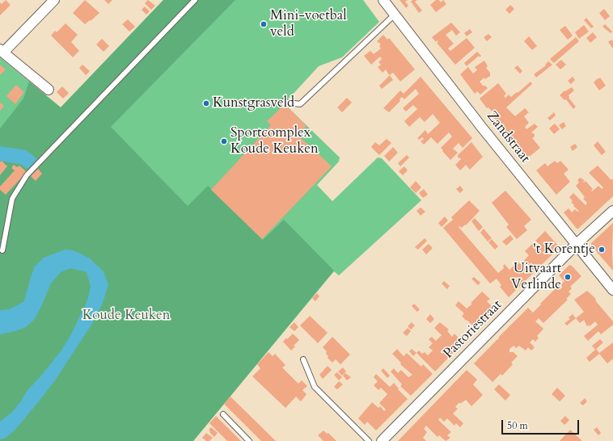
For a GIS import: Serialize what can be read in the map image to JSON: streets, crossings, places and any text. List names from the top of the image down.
{
  "streets": {
    "street": ["Zandstraat", "Pastoriestraat"]
  },
  "crossings": [
    ["Zandstraat", "Pastoriestraat"]
  ],
  "parks": ["Koude Keuken"],
  "places": [
    "Mini-voetbal veld",
    "Kunstgrasveld",
    "Sportcomplex Koude Keuken",
    "'t Korentje",
    "Uitvaart Verlinde"
  ],
  "scale_bar": "50 m"
}
